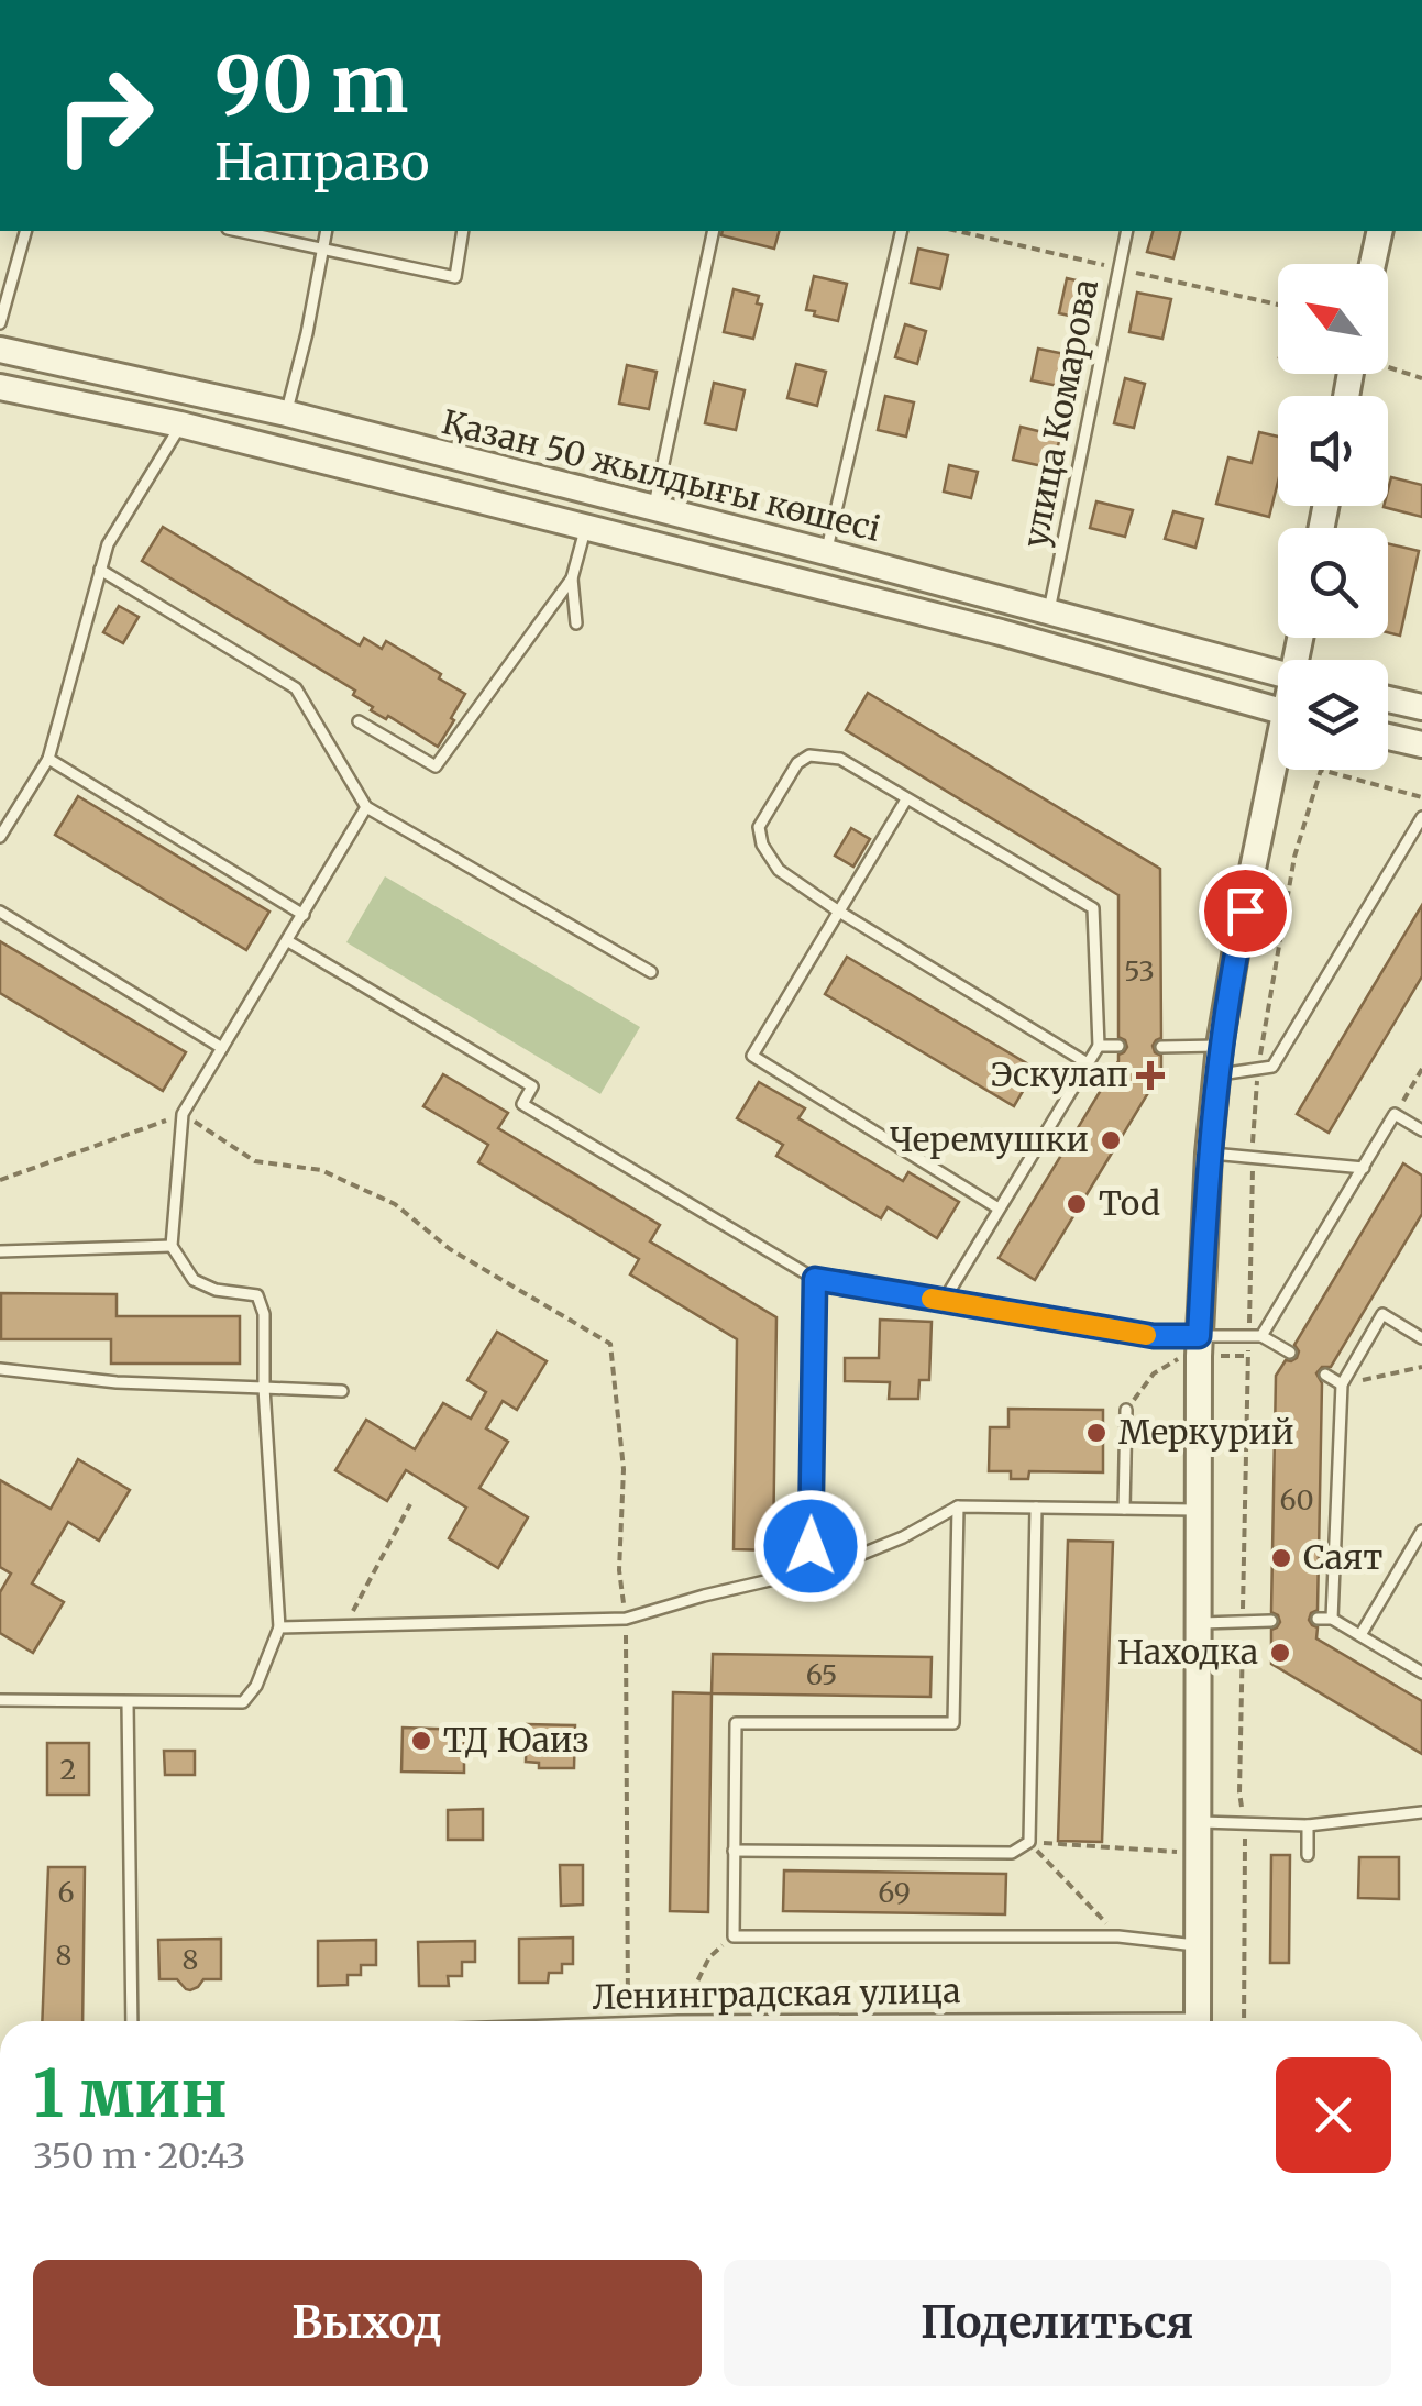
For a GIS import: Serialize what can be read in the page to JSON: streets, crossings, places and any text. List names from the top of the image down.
{
  "streets": {
    "street": ["Қазан 50 жылдығы көшесі"],
    "lane": ["улица Комарова"]
  },
  "crossings": [
    ["улица Комарова", "Қазан 50 жылдығы көшесі"]
  ],
  "places": {
    "health": ["Эскулап"],
    "other": [
      "Черемушки",
      "Tod",
      "Меркурий",
      "Саят",
      "Находка",
      "ТД Юаиз"
    ]
  },
  "house_numbers": [
    "53",
    "60",
    "65",
    "2",
    "6",
    "69",
    "8",
    "8"
  ],
  "north": "top left",
  "page": {
    "turn": ["90 m", "Направо"],
    "heading": ["1 мин", "350 m · 20:43"],
    "buttons": ["Выход", "Поделиться"]
  }
}
